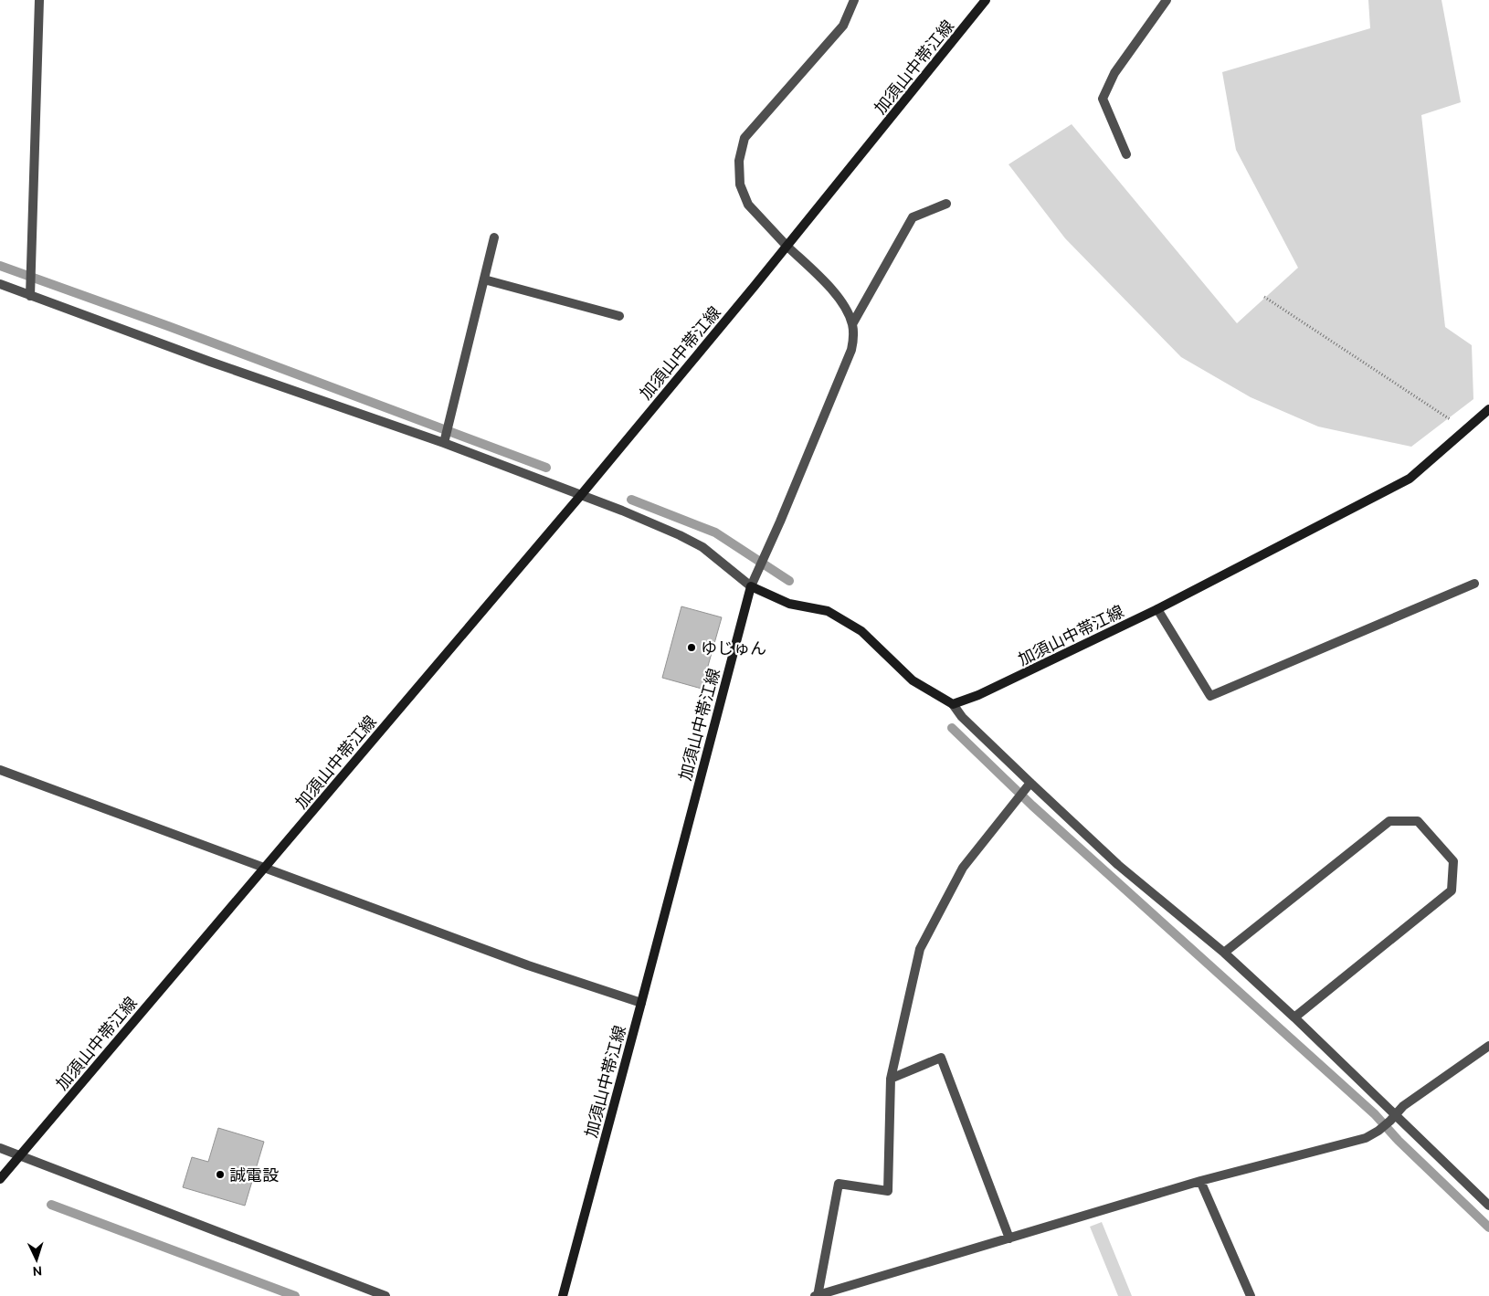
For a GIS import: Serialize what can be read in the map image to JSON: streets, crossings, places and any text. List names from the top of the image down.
{
  "streets": {
    "main road": ["加須山中帯江線"]
  },
  "places": ["ゆじゅん", "誠電設"],
  "north": "bottom"
}
